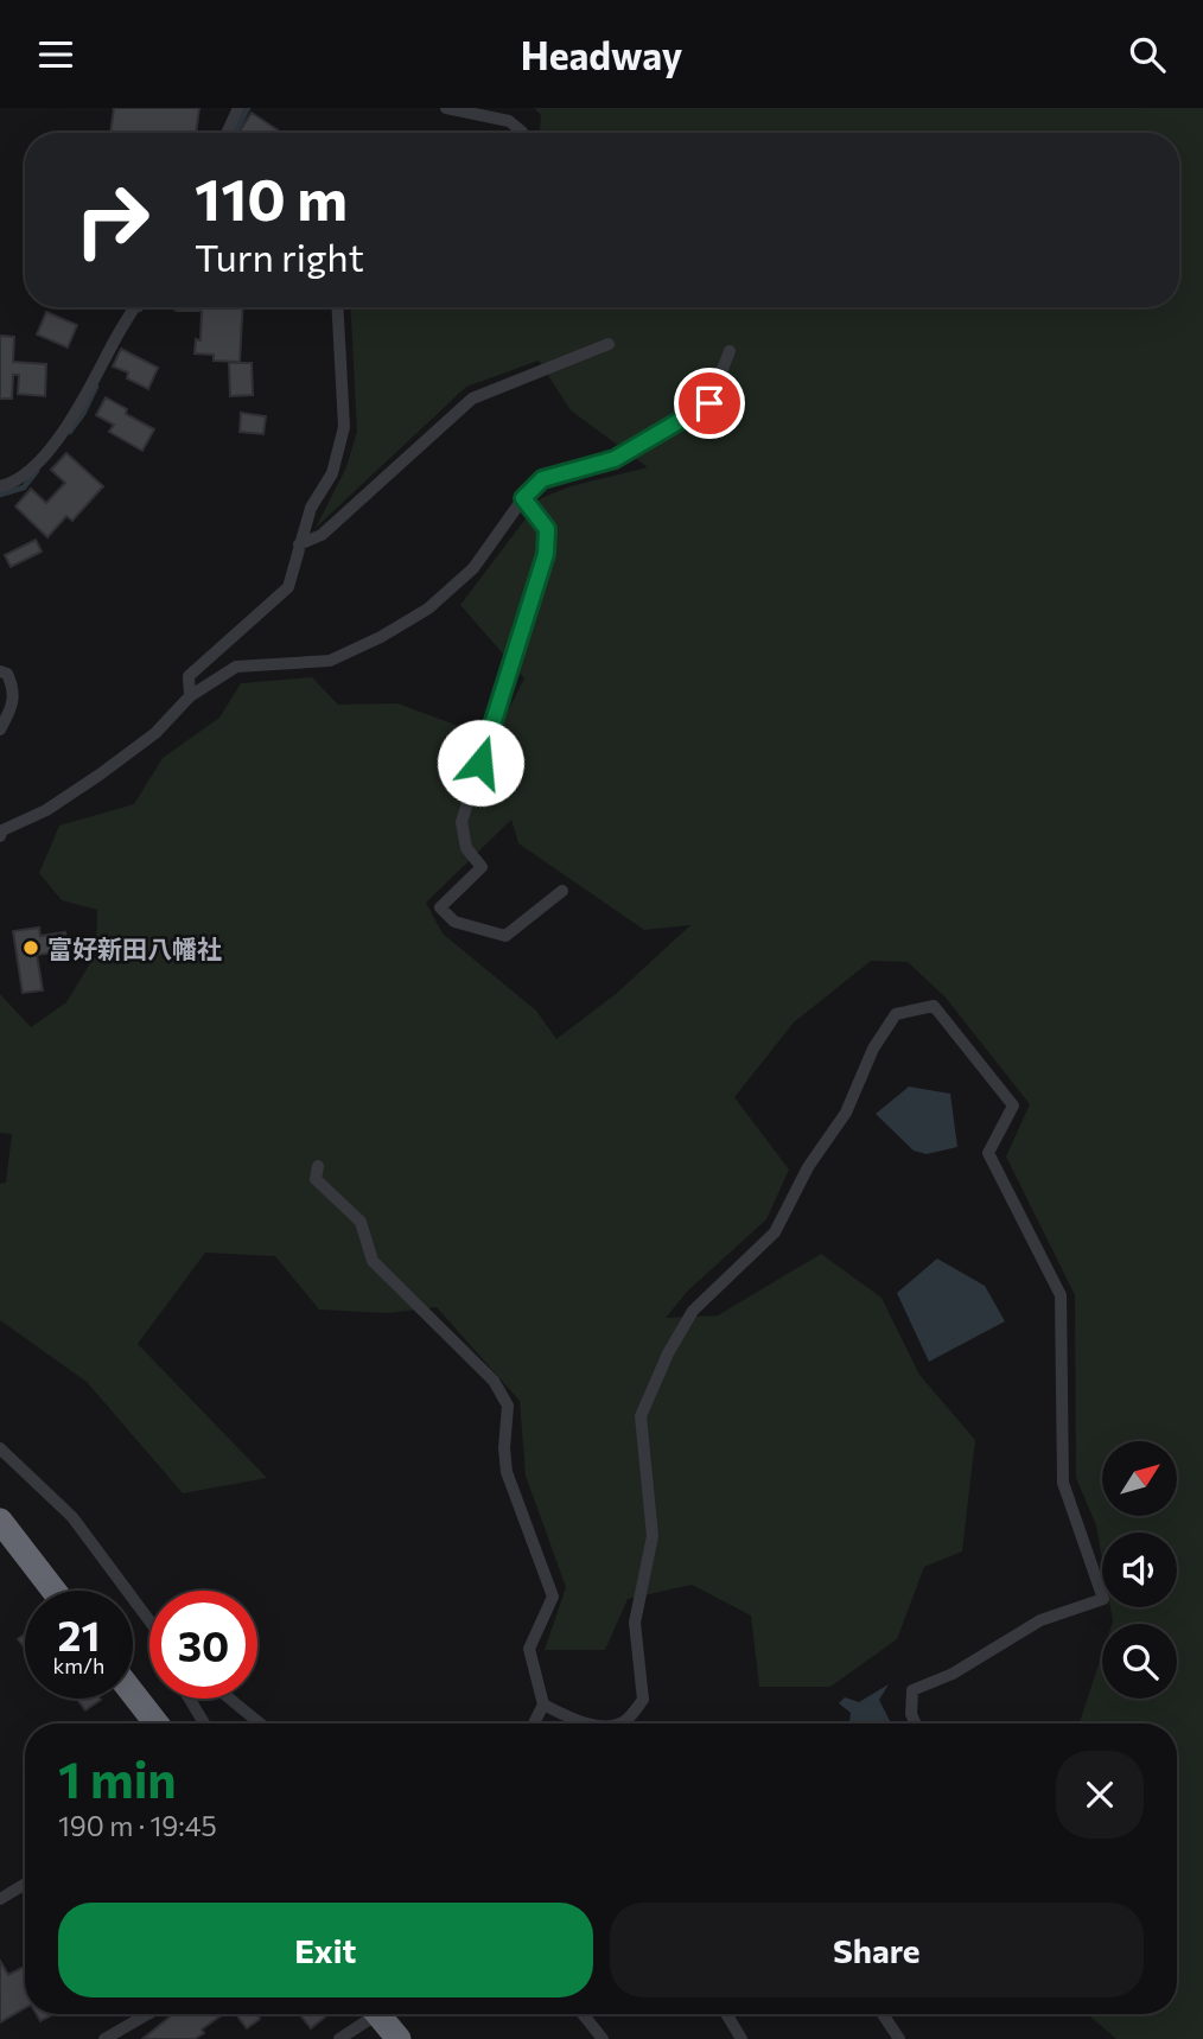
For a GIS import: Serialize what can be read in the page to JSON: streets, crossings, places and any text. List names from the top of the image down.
{
  "places": ["富好新田八幡社"],
  "north": "top right",
  "page": {
    "header": "Headway",
    "turn": ["110 m", "Turn right"],
    "speed": "21 km/h",
    "limit": "30",
    "heading": ["1 min", "190 m · 19:45"],
    "buttons": ["Exit", "Share"]
  }
}
